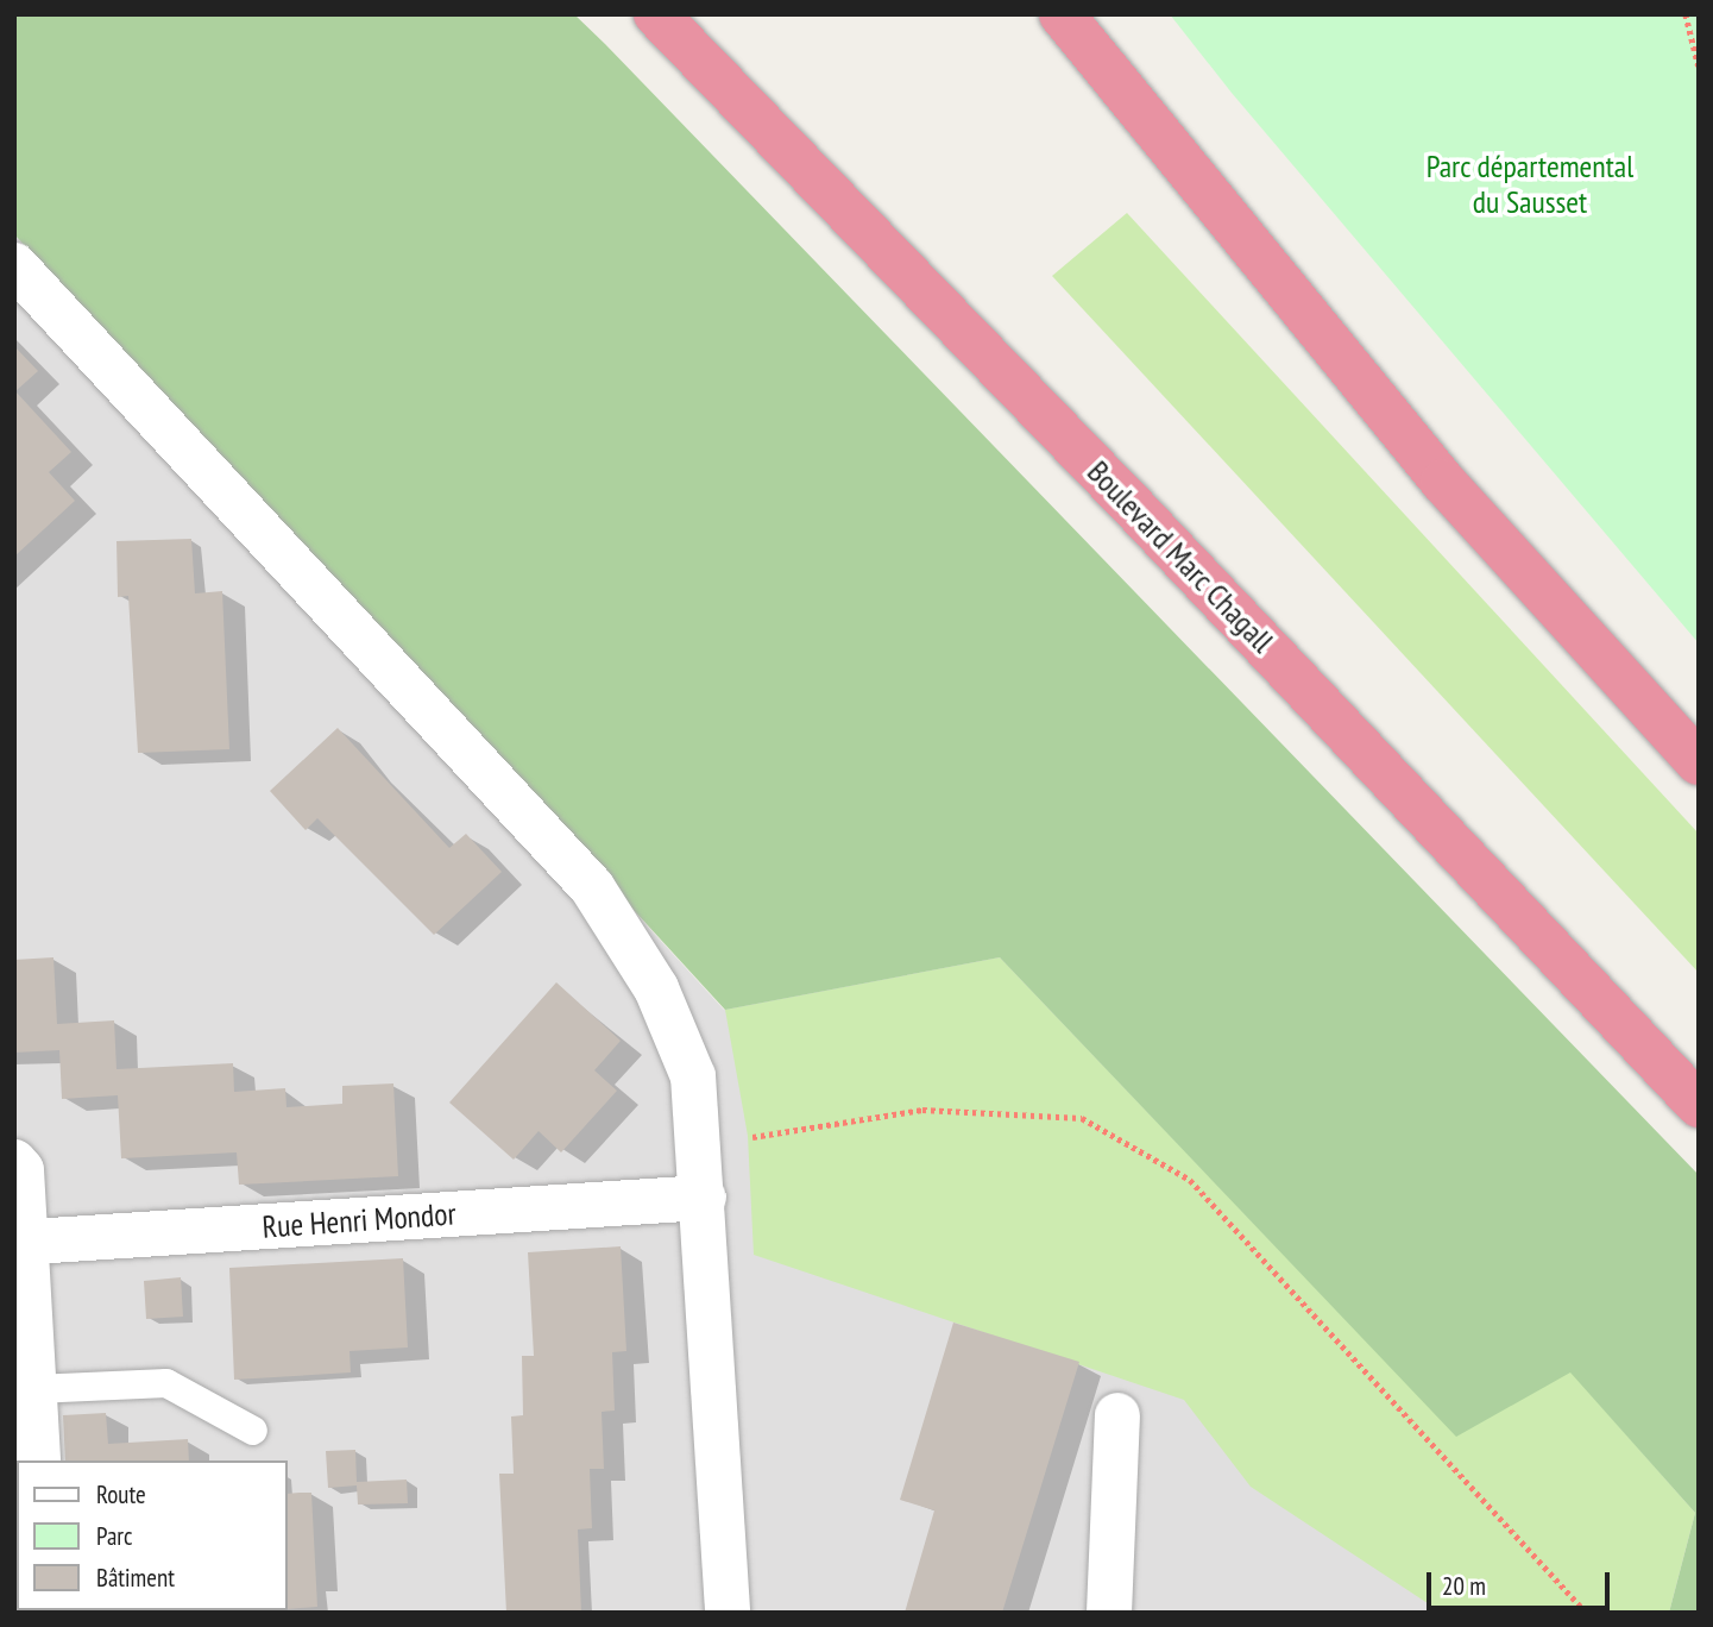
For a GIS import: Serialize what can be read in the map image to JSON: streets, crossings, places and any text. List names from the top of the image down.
{
  "streets": {
    "highway": ["Boulevard Marc Chagall"],
    "street": ["Rue Henri Mondor"]
  },
  "parks": ["Parc départemental du Sausset"],
  "legend": ["Route", "Parc", "Bâtiment"],
  "scale_bar": "20 m"
}
